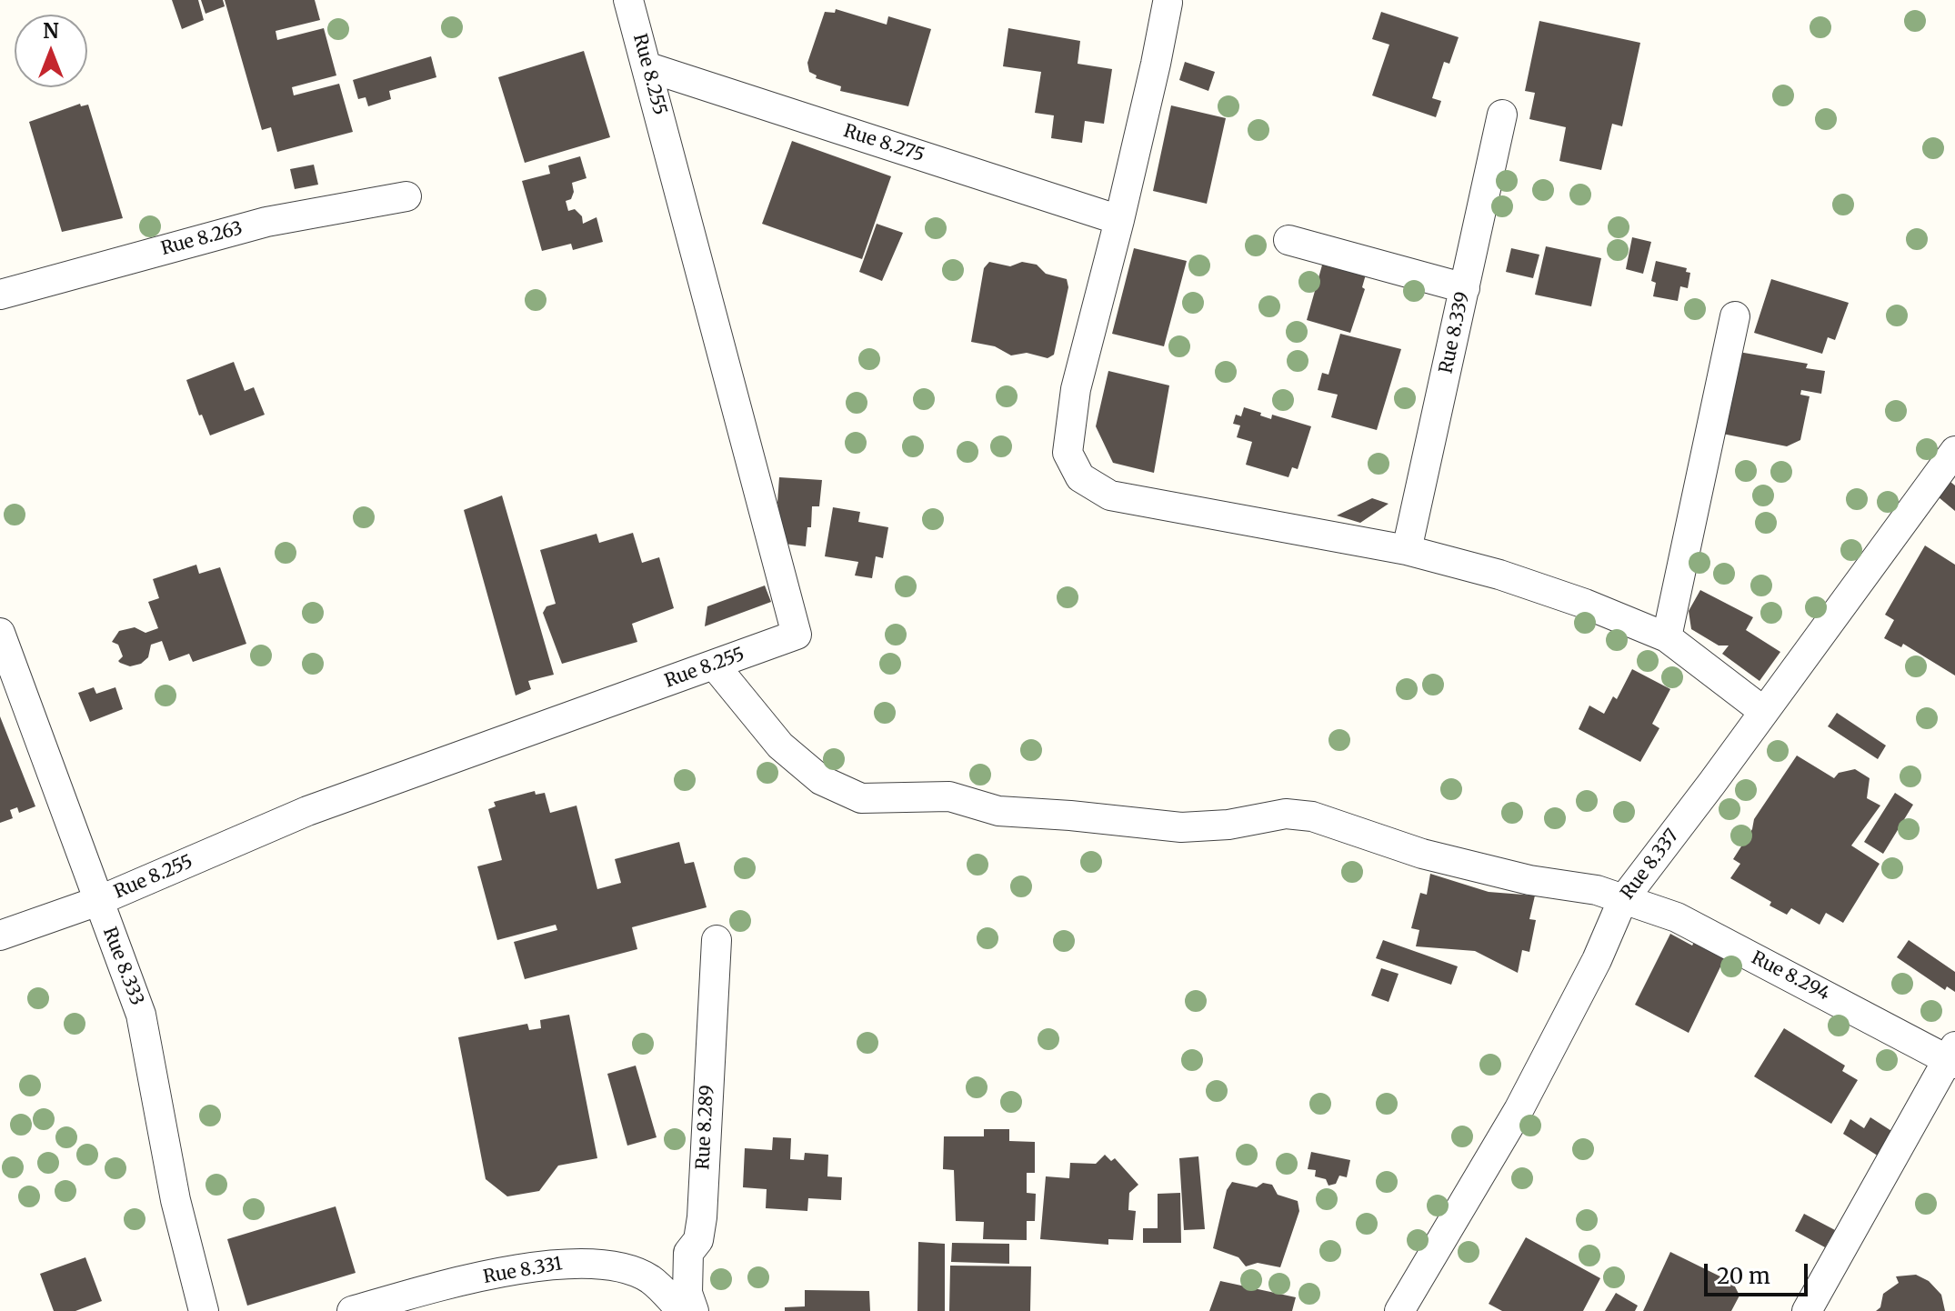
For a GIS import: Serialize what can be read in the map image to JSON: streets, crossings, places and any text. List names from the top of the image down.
{
  "streets": {
    "street": [
      "Rue 8.255",
      "Rue 8.275",
      "Rue 8.263",
      "Rue 8.339",
      "Rue 8.337",
      "Rue 8.333",
      "Rue 8.294",
      "Rue 8.289",
      "Rue 8.331"
    ]
  },
  "crossings": [
    ["Rue 8.255", "Rue 8.275"],
    ["Rue 8.255", "Rue 8.333"],
    ["Rue 8.255", "Rue 8.294"],
    ["Rue 8.337", "Rue 8.294"]
  ],
  "scale_bar": "20 m",
  "north": "top"
}
